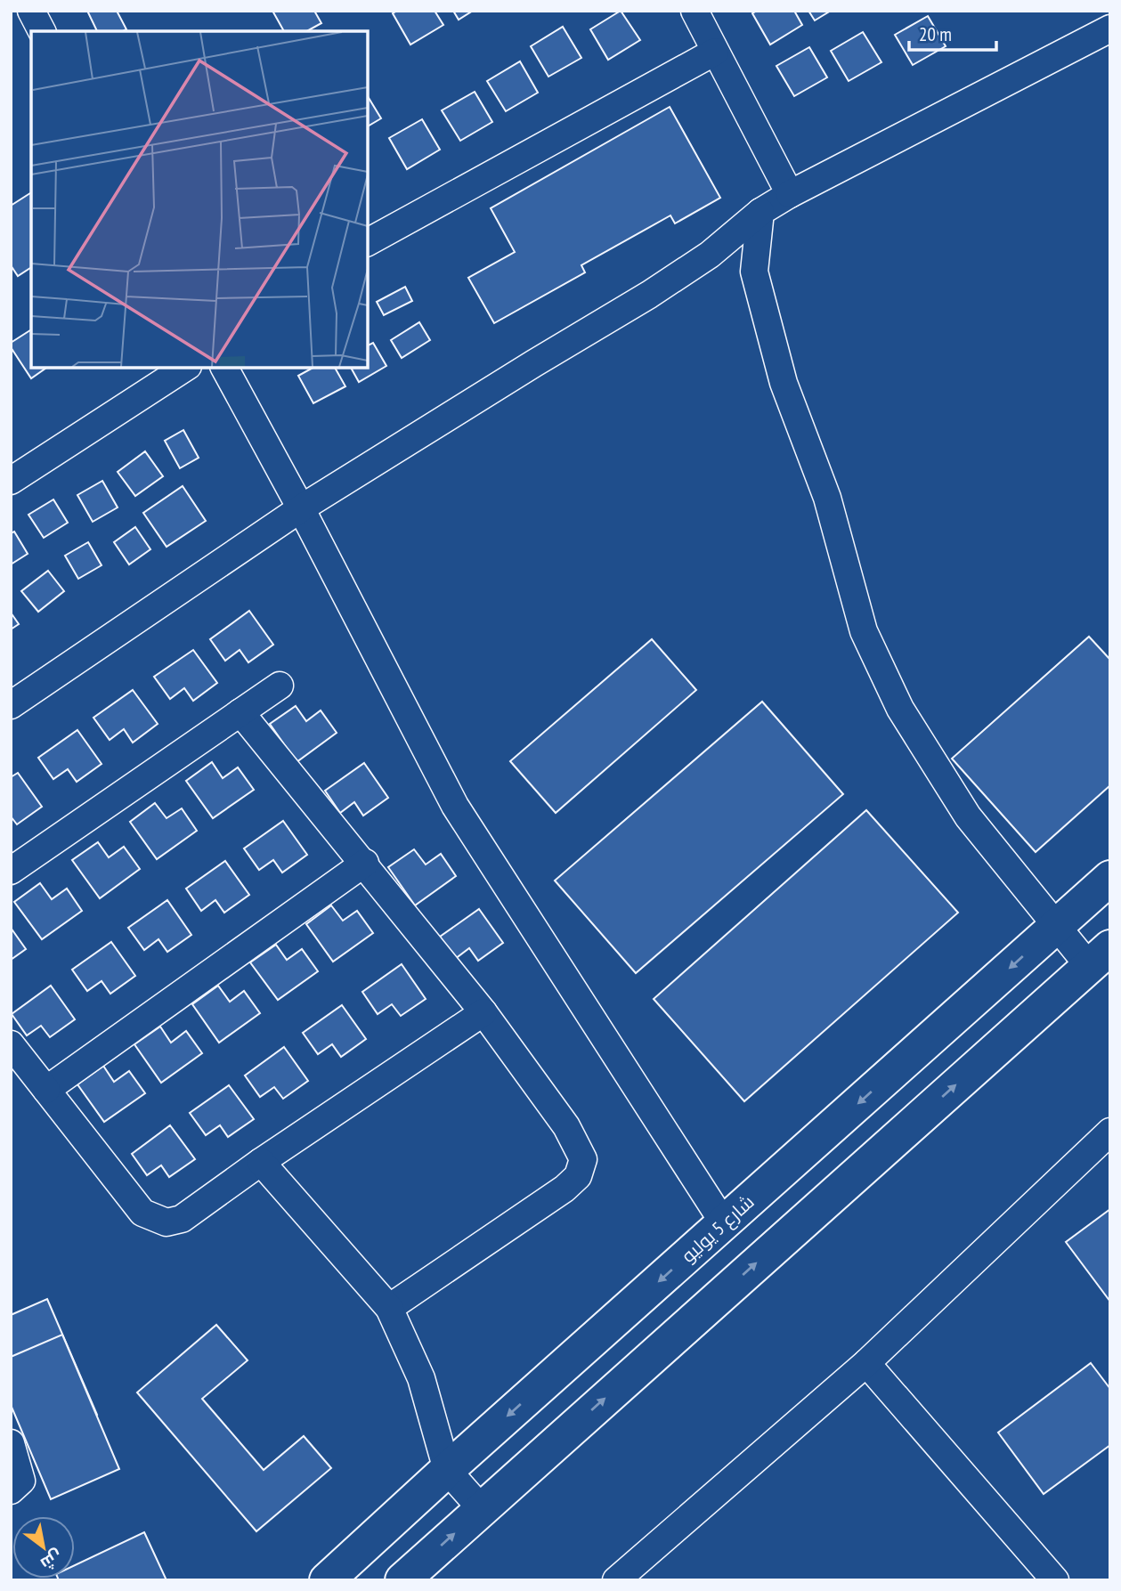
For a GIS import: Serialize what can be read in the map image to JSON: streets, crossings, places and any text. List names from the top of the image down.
{
  "streets": {
    "main road": ["شارع 5 يوليو"]
  },
  "scale_bar": "20 m",
  "north": "bottom right"
}
